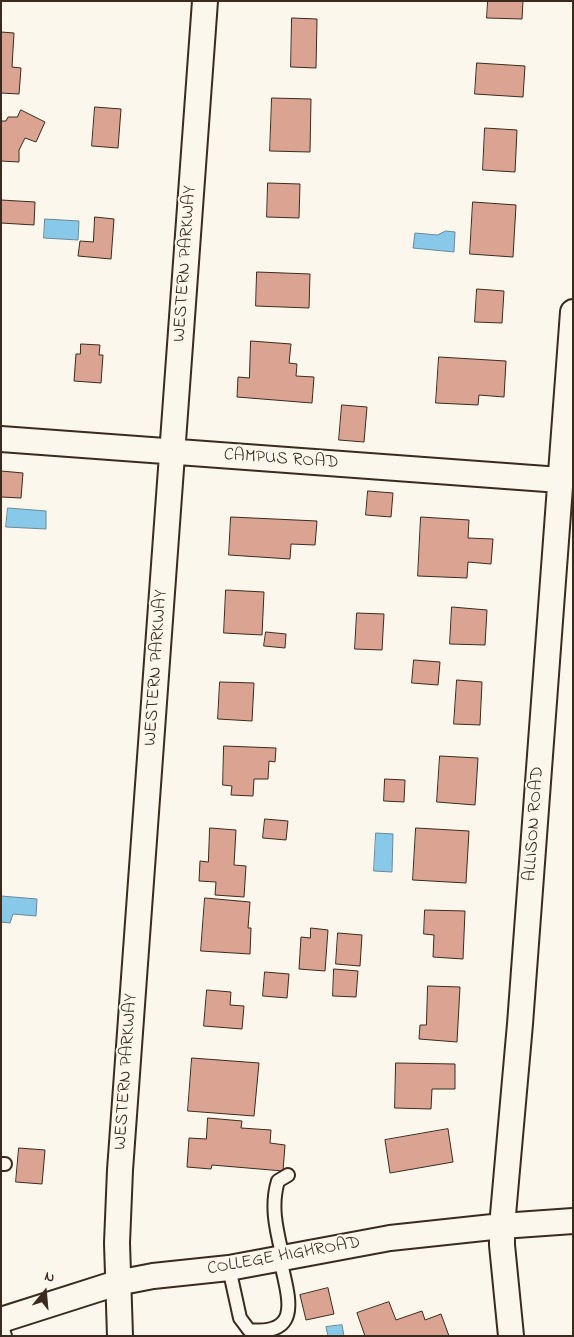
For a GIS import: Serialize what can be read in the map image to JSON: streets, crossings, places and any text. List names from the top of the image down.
{
  "streets": {
    "street": [
      "WESTERN PARKWAY",
      "CAMPUS ROAD",
      "ALLISON ROAD",
      "COLLEGE HIGHROAD"
    ]
  },
  "crossings": [
    ["WESTERN PARKWAY", "CAMPUS ROAD"],
    ["WESTERN PARKWAY", "COLLEGE HIGHROAD"],
    ["CAMPUS ROAD", "ALLISON ROAD"],
    ["ALLISON ROAD", "COLLEGE HIGHROAD"]
  ],
  "north": "top"
}
